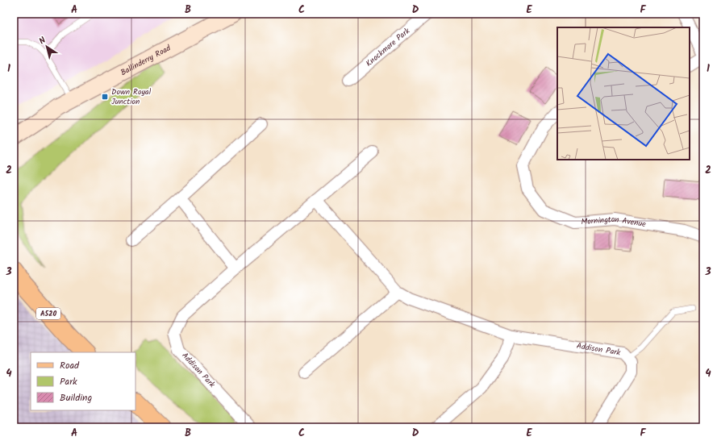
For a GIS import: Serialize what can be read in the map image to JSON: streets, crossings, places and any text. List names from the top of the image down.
{
  "streets": {
    "main road": ["Ballinderry Road", "A520"],
    "street": ["Knockmore Park", "Mornington Avenue", "Addison Park"]
  },
  "places": {
    "transit": ["Down Royal Junction"]
  },
  "legend": ["Road", "Park", "Building"],
  "north": "top left",
  "grid": {
    "columns": [
      "A",
      "B",
      "C",
      "D",
      "E",
      "F"
    ],
    "rows": [
      "1",
      "2",
      "3",
      "4"
    ]
  }
}
